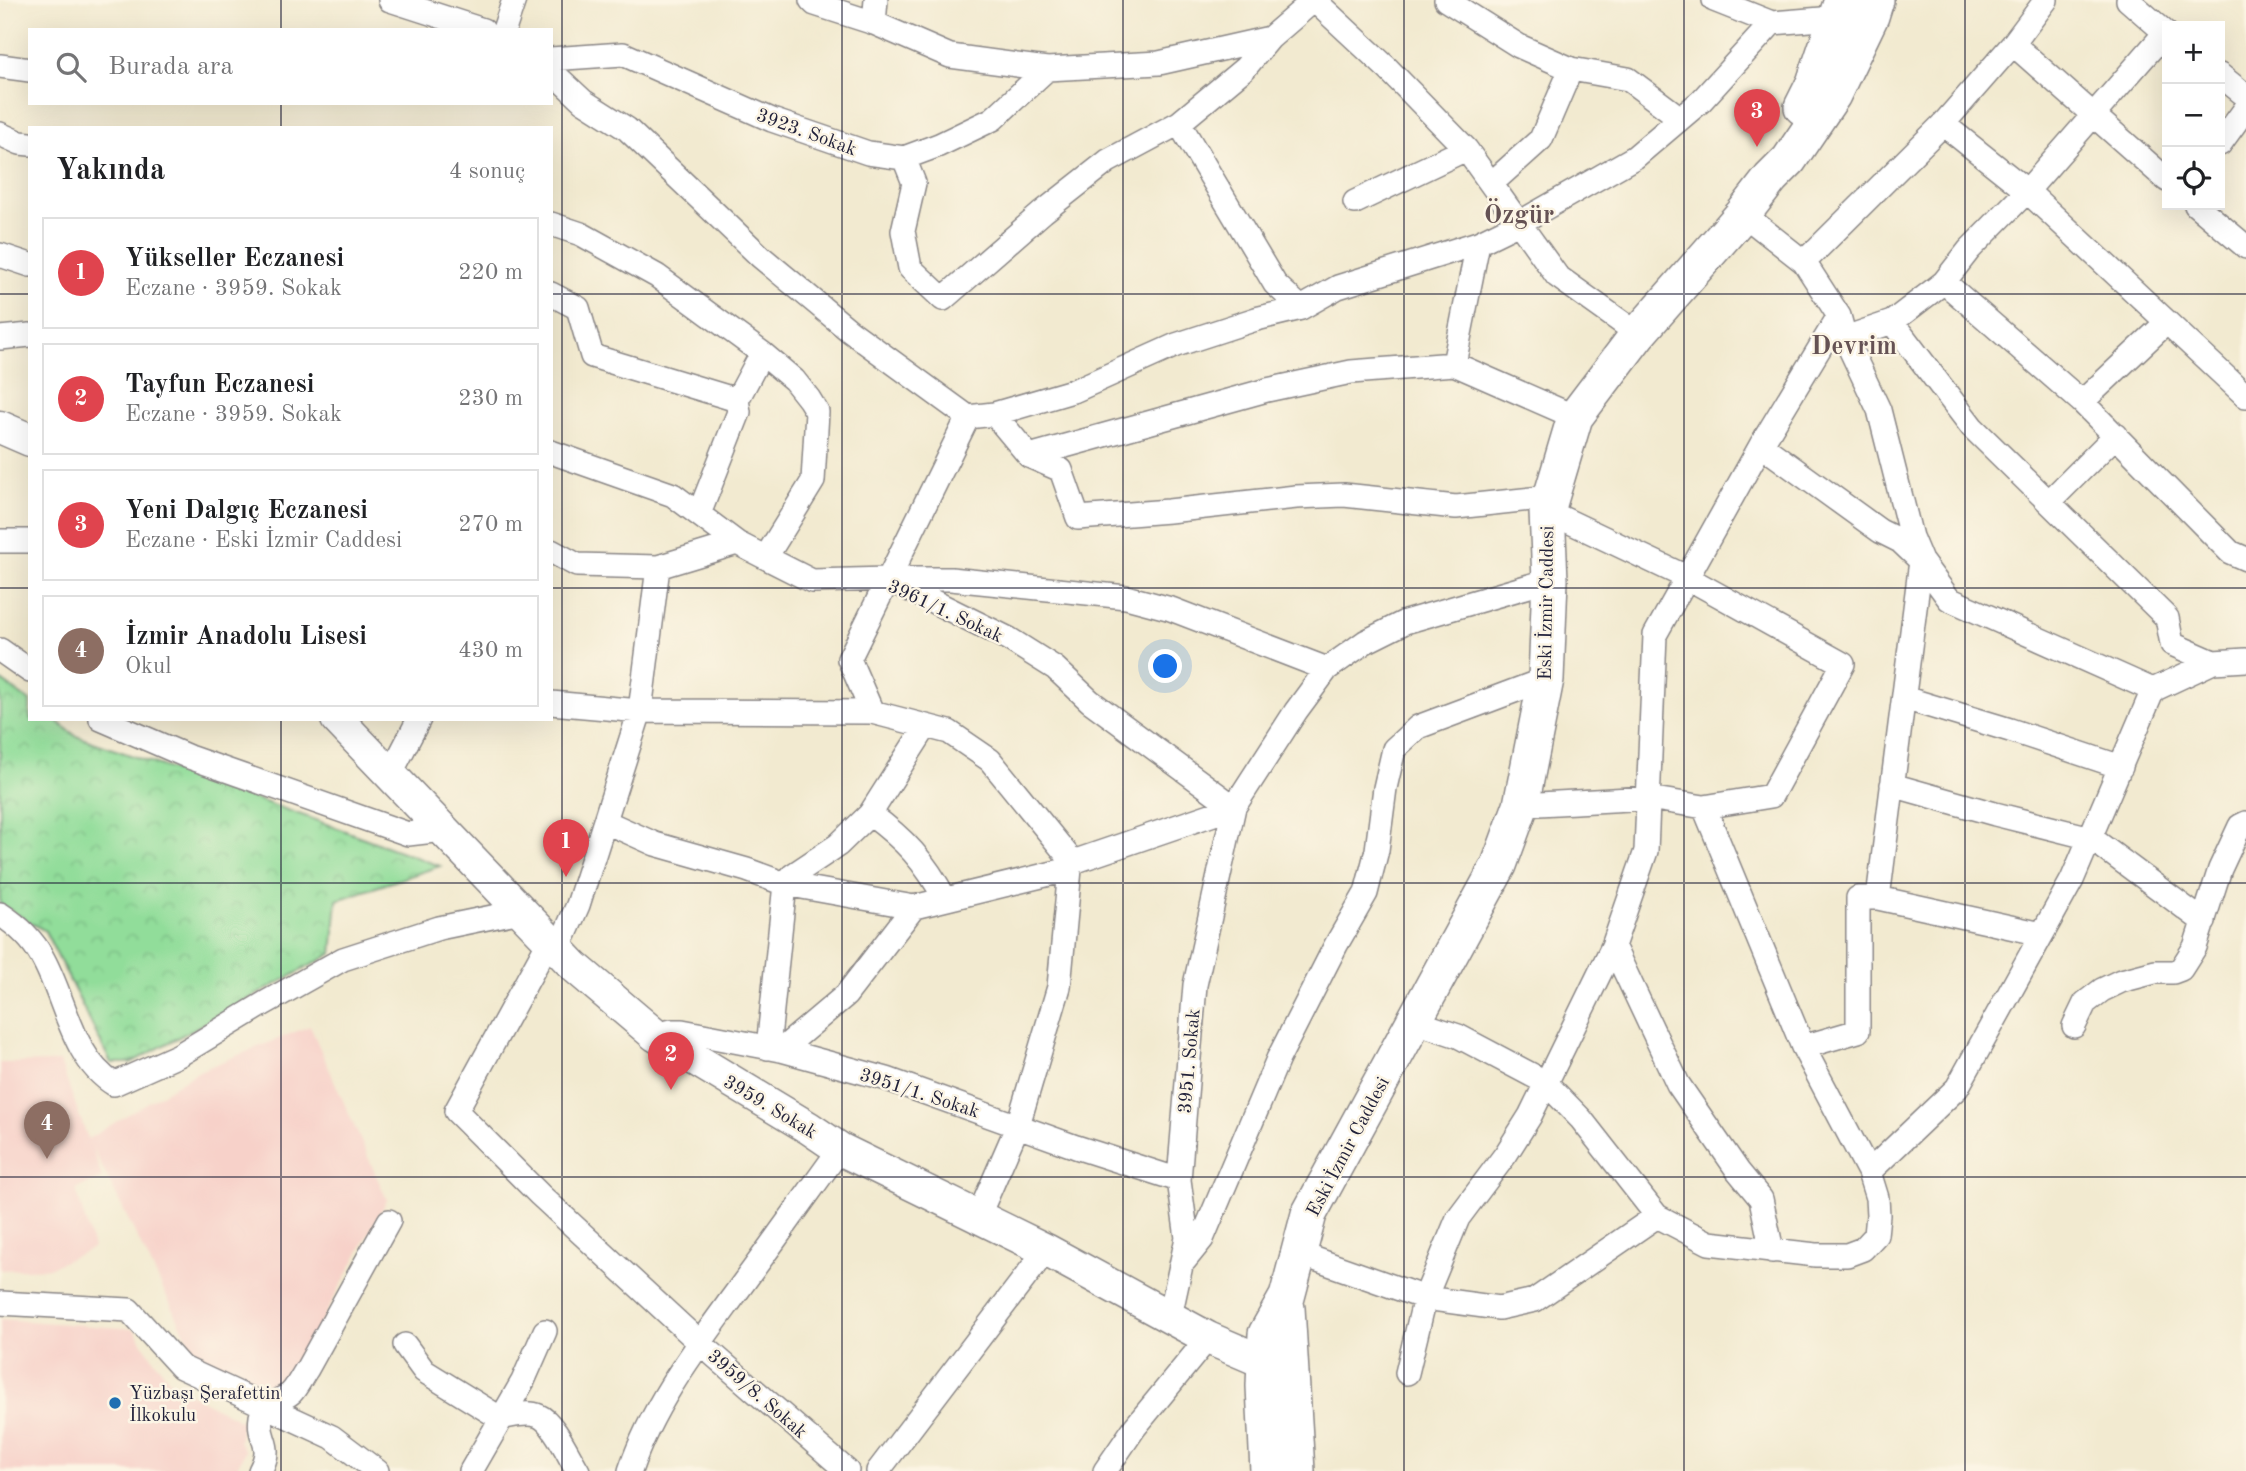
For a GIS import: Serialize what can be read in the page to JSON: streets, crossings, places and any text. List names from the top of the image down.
{
  "streets": {
    "main road": ["Eski İzmir Caddesi"],
    "street": [
      "3923. Sokak",
      "3961/1. Sokak",
      "3951. Sokak",
      "3951/1. Sokak",
      "3959. Sokak",
      "3959/8. Sokak"
    ]
  },
  "crossings": [
    ["Eski İzmir Caddesi", "3959. Sokak"],
    ["3961/1. Sokak", "3951. Sokak"],
    ["3951. Sokak", "3951/1. Sokak"],
    ["3951. Sokak", "3959. Sokak"],
    ["3951/1. Sokak", "3959. Sokak"],
    ["3959. Sokak", "3959/8. Sokak"]
  ],
  "districts": ["Özgür", "Devrim"],
  "places": ["Yüzbaşı Şerafettin İlkokulu"],
  "page": {
    "map_buttons": ["+", "−"],
    "search": "Burada ara",
    "pins": [
      "3",
      "1",
      "2",
      "4"
    ],
    "heading": ["Yakında", "4 sonuç"],
    "list": [
      {
        "mark": "1",
        "name": "Yükseller Eczanesi",
        "note": "Eczane · 3959. Sokak",
        "value": "220 m"
      },
      {
        "mark": "2",
        "name": "Tayfun Eczanesi",
        "note": "Eczane · 3959. Sokak",
        "value": "230 m"
      },
      {
        "mark": "3",
        "name": "Yeni Dalgıç Eczanesi",
        "note": "Eczane · Eski İzmir Caddesi",
        "value": "270 m"
      },
      {
        "mark": "4",
        "name": "İzmir Anadolu Lisesi",
        "note": "Okul",
        "value": "430 m"
      }
    ]
  }
}
